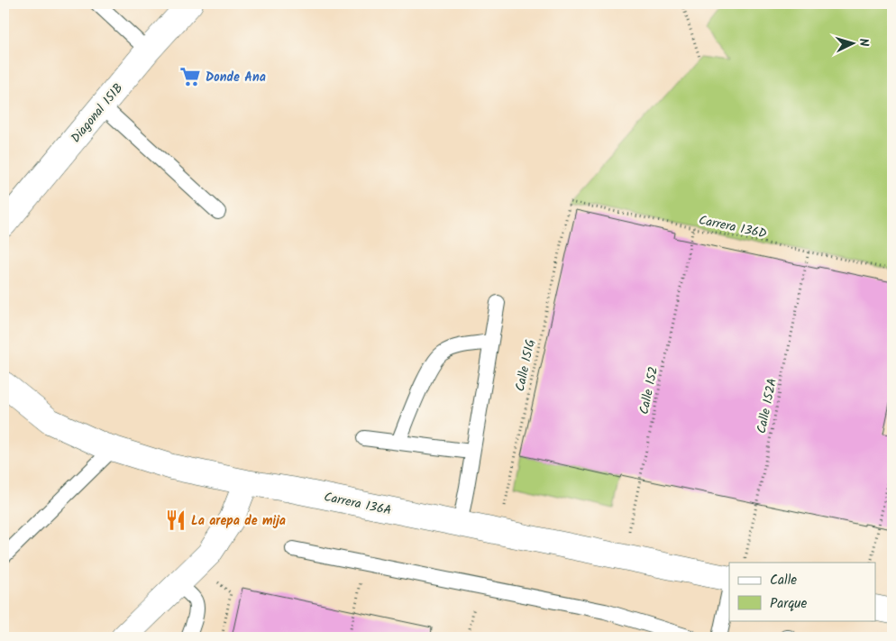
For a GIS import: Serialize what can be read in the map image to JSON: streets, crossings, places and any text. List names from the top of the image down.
{
  "streets": {
    "street": ["Diagonal 151B", "Carrera 136A"],
    "path": [
      "Carrera 136D",
      "Calle 151G",
      "Calle 152",
      "Calle 152A"
    ]
  },
  "crossings": [
    ["Carrera 136D", "Calle 151G"],
    ["Carrera 136D", "Calle 152"],
    ["Carrera 136D", "Calle 152A"],
    ["Calle 151G", "Carrera 136A"],
    ["Calle 152", "Carrera 136A"]
  ],
  "places": {
    "supermarket": ["Donde Ana"],
    "restaurant": ["La arepa de mija"]
  },
  "legend": ["Calle", "Parque"],
  "north": "right"
}
